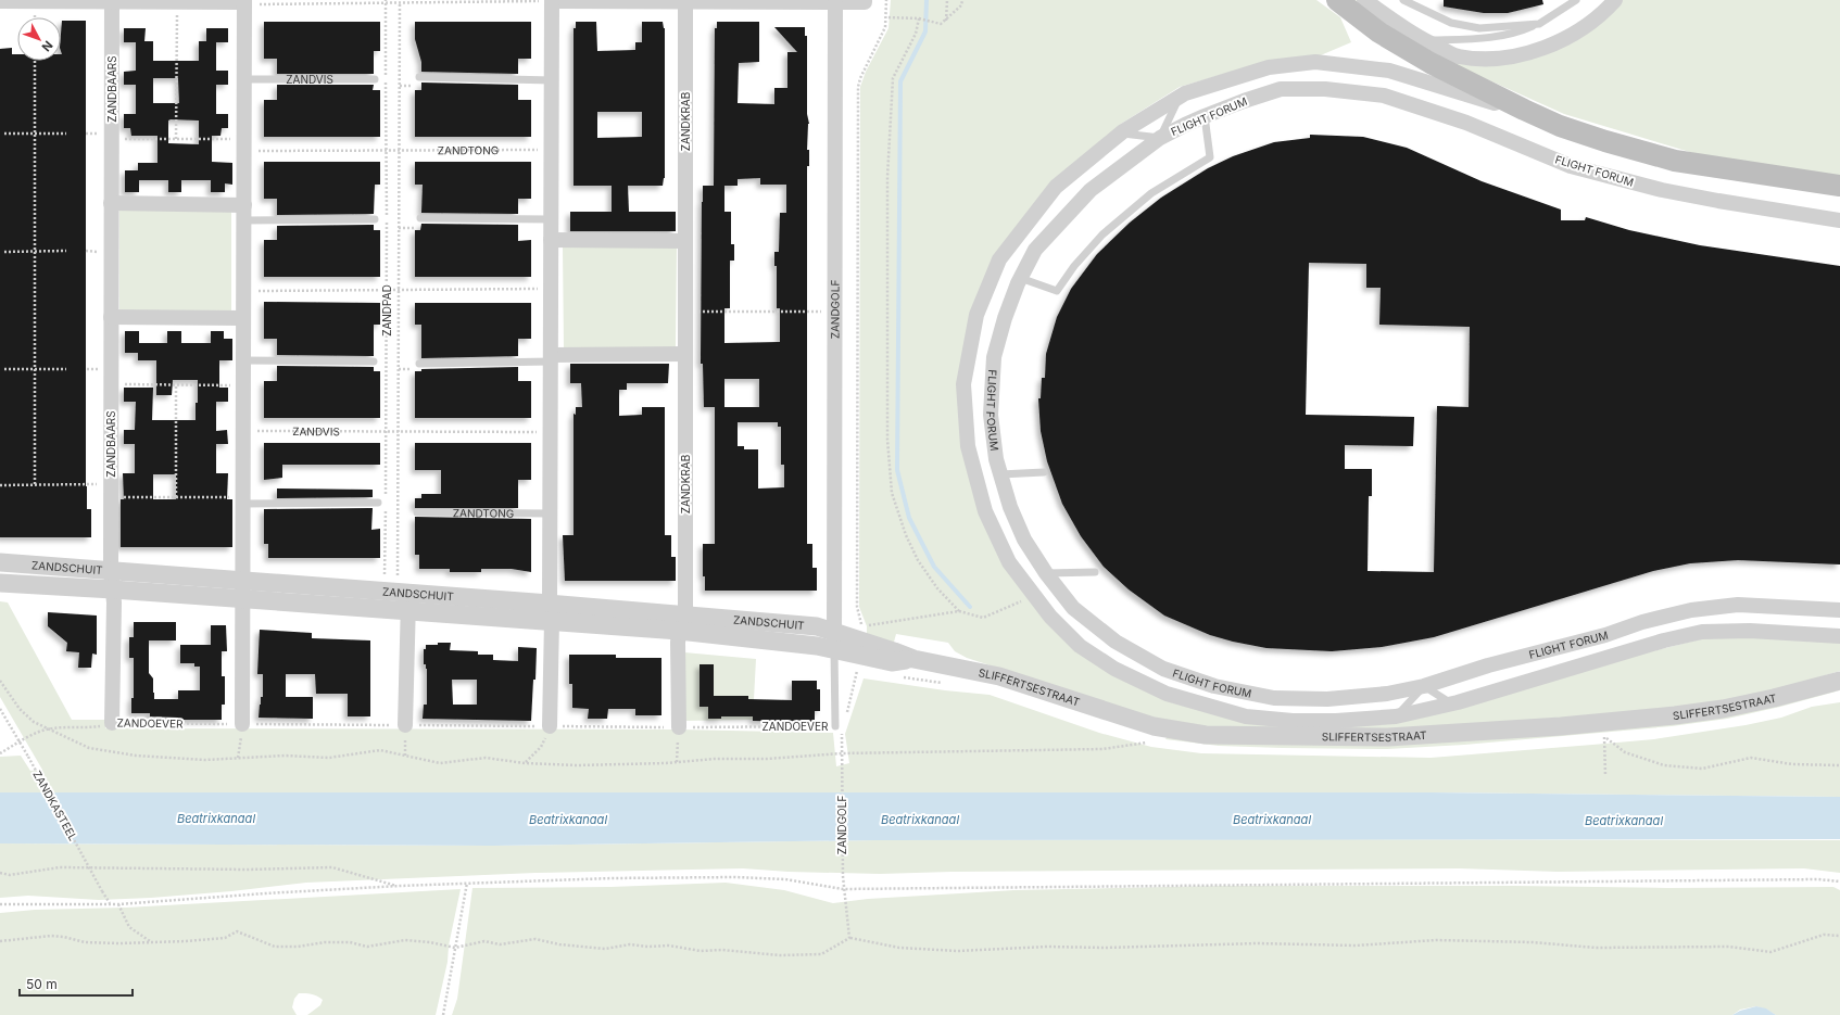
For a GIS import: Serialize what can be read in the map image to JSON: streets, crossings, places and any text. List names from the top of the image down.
{
  "streets": {
    "main road": ["FLIGHT FORUM"],
    "street": [
      "ZANDBAARS",
      "ZANDKRAB",
      "ZANDGOLF",
      "ZANDSCHUIT",
      "SLIFFERTSESTRAAT",
      "ZANDOEVER"
    ],
    "lane": ["ZANDVIS", "ZANDTONG"],
    "path": ["ZANDPAD", "ZANDKASTEEL"]
  },
  "crossings": [
    ["ZANDVIS", "ZANDPAD"],
    ["ZANDBAARS", "ZANDSCHUIT"],
    ["ZANDBAARS", "ZANDOEVER"],
    ["ZANDKRAB", "ZANDSCHUIT"],
    ["ZANDTONG", "ZANDPAD"],
    ["ZANDGOLF", "ZANDSCHUIT"],
    ["ZANDGOLF", "SLIFFERTSESTRAAT"],
    ["ZANDGOLF", "ZANDOEVER"],
    ["ZANDSCHUIT", "SLIFFERTSESTRAAT"],
    ["ZANDSCHUIT", "ZANDOEVER"],
    ["SLIFFERTSESTRAAT", "ZANDOEVER"]
  ],
  "water": ["Beatrixkanaal"],
  "scale_bar": "50 m",
  "north": "bottom right"
}
